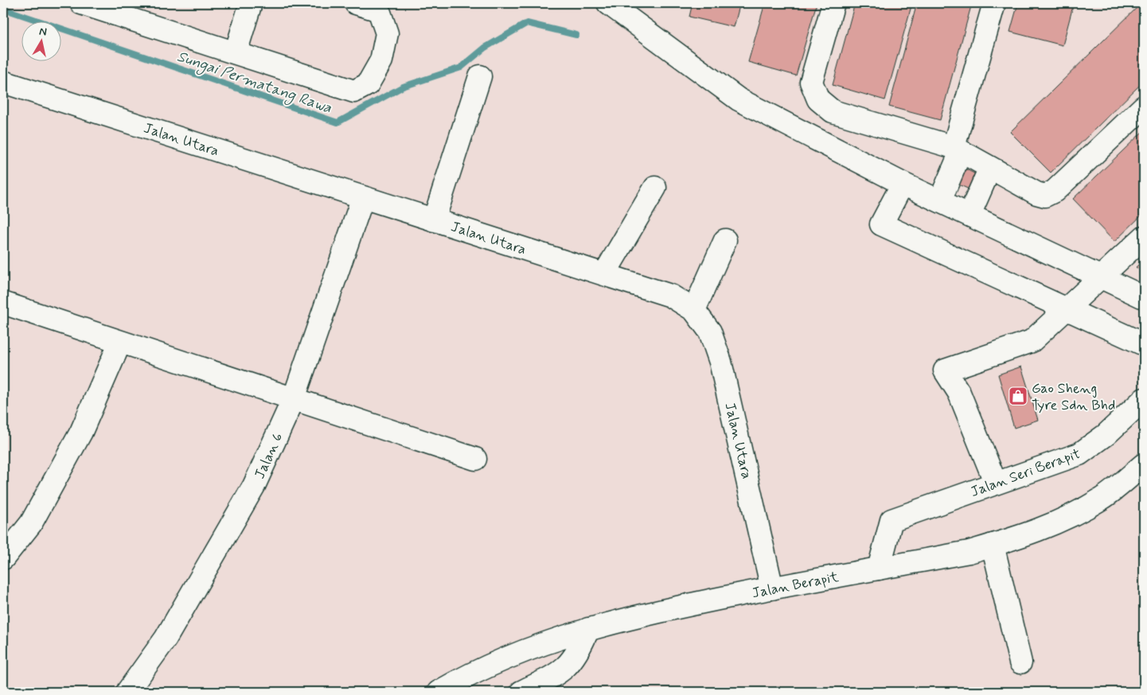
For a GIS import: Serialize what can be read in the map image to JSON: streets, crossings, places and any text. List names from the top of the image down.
{
  "streets": {
    "street": [
      "Jalan Utara",
      "Jalan 6",
      "Jalan Seri Berapit",
      "Jalan Berapit"
    ]
  },
  "crossings": [
    ["Jalan Utara", "Jalan 6"],
    ["Jalan Utara", "Jalan Berapit"],
    ["Jalan Seri Berapit", "Jalan Berapit"]
  ],
  "water": ["Sungai Permatang Rawa"],
  "places": {
    "shop": ["Gao Sheng Tyre Sdn Bhd"]
  },
  "north": "top"
}
